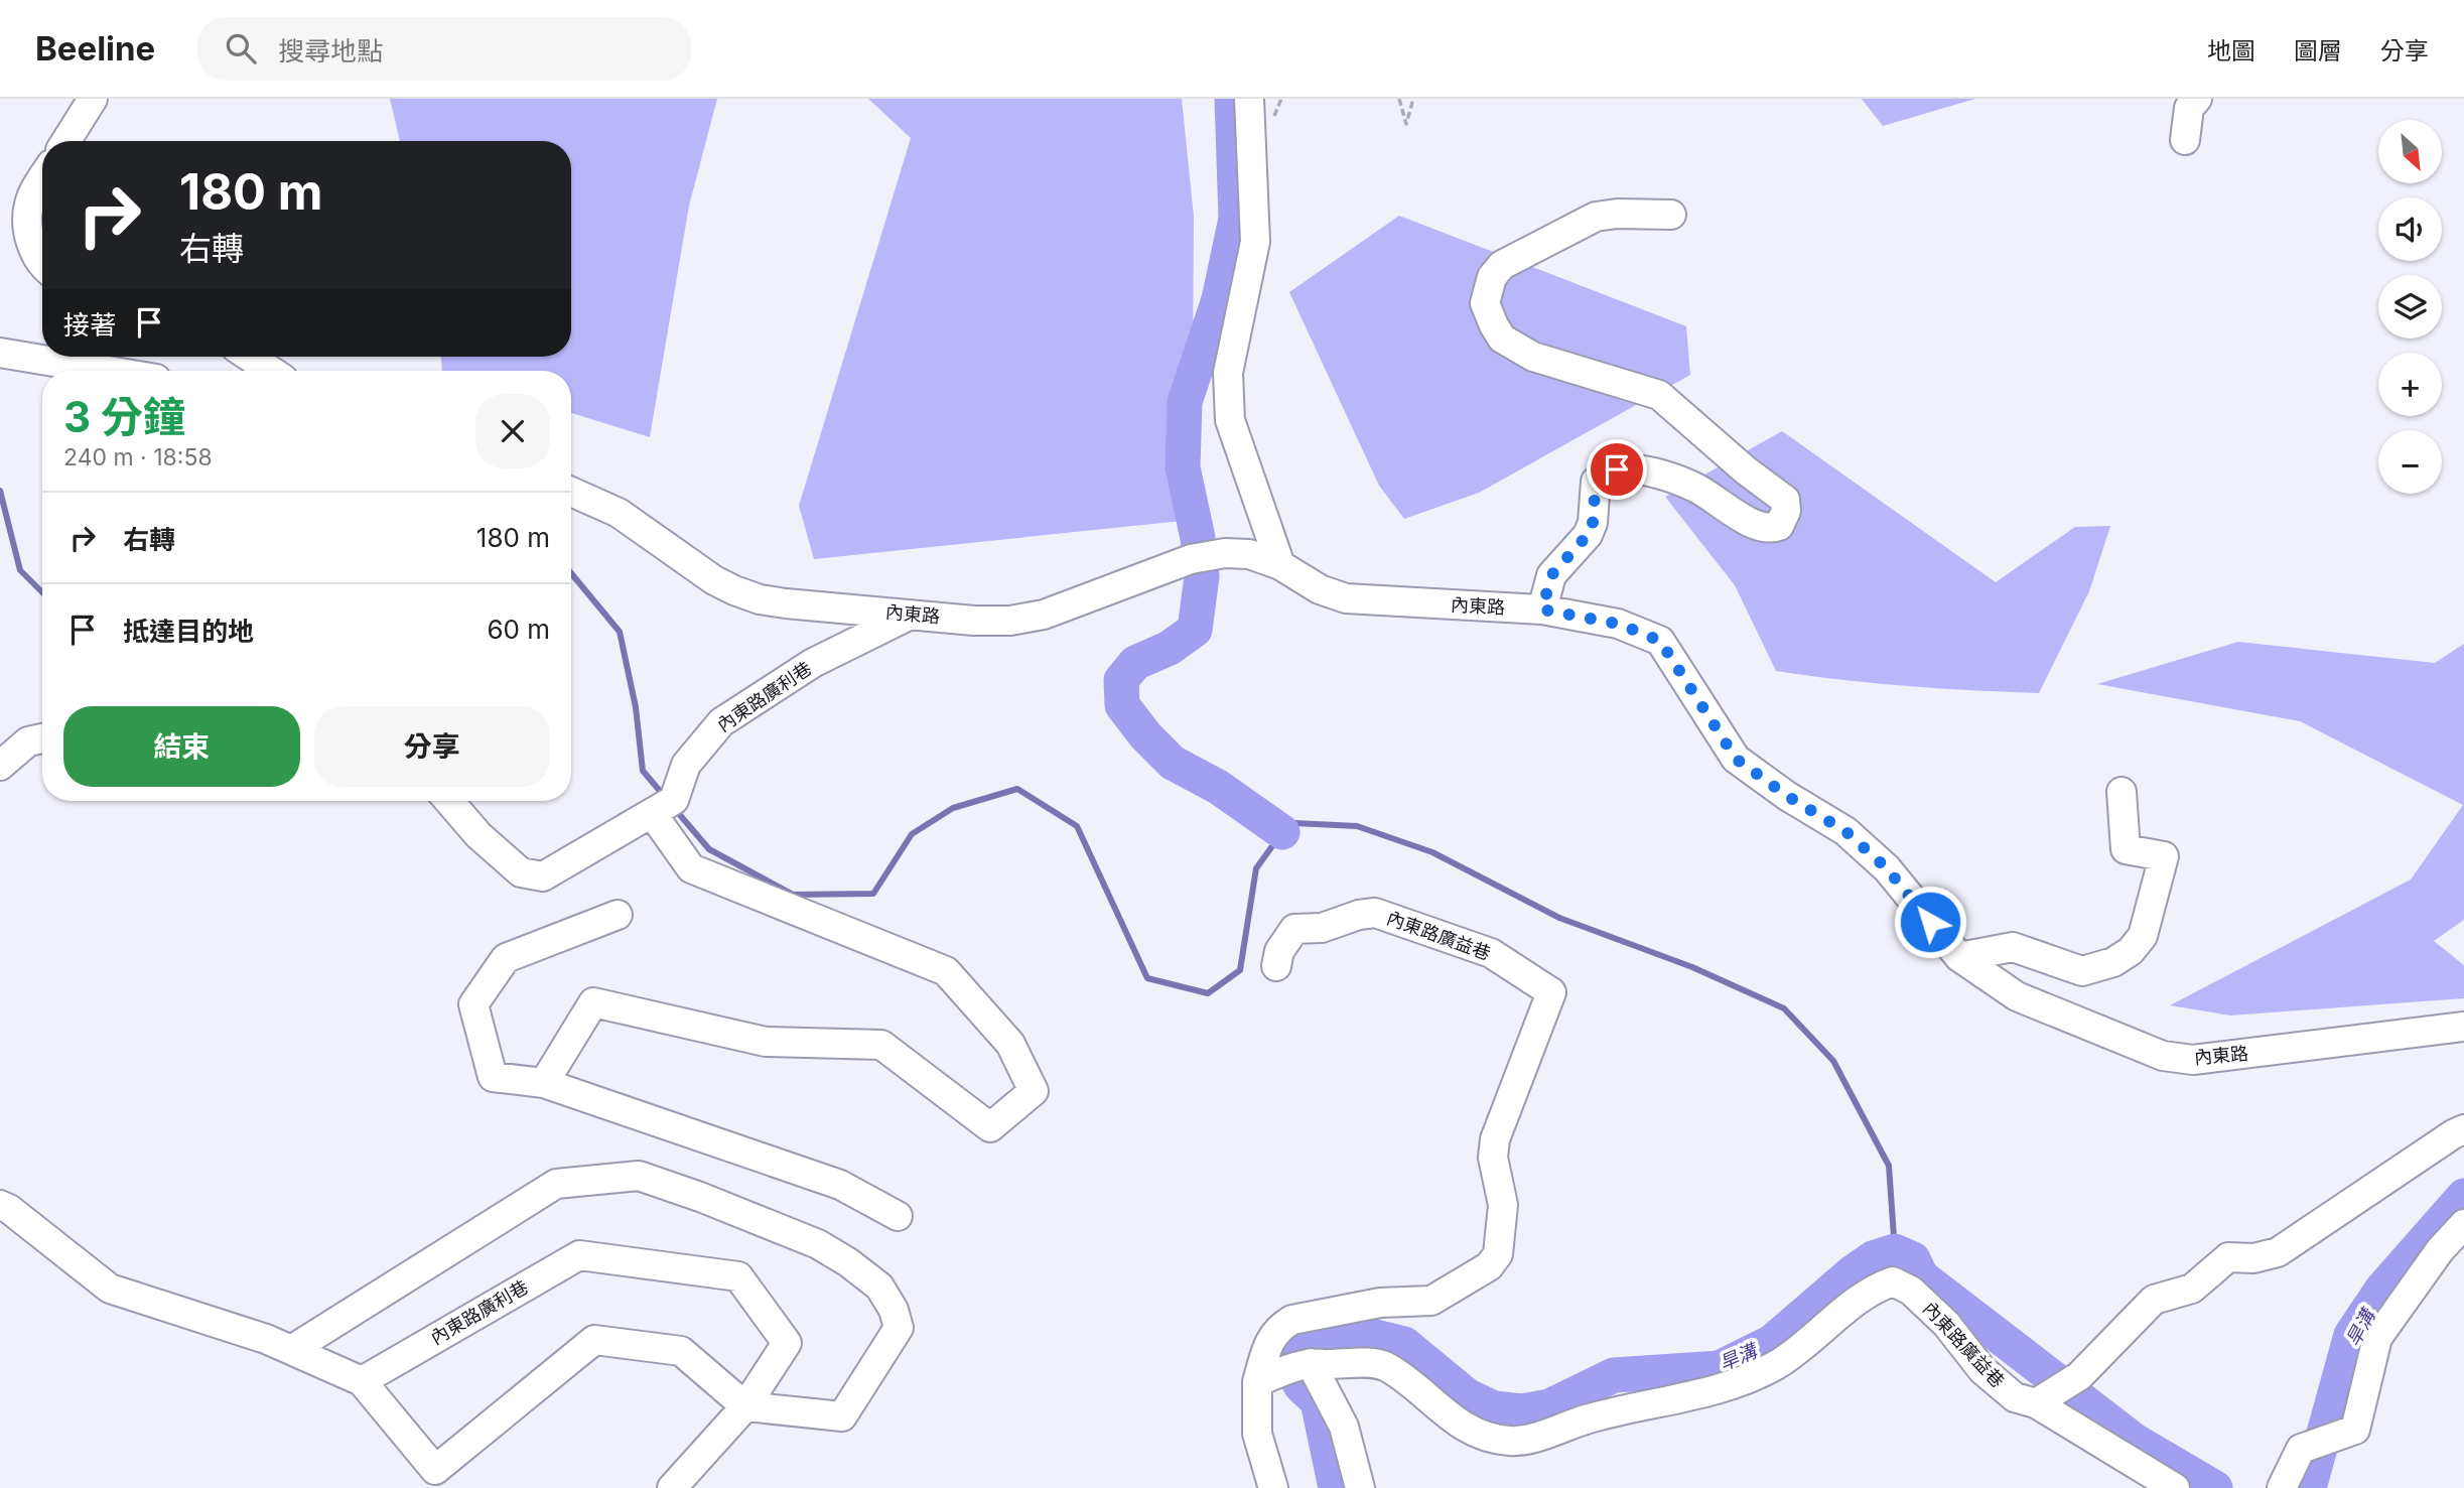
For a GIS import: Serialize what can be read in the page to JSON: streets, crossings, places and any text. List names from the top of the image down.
{
  "streets": {
    "street": ["內東路", "內東路廣利巷", "內東路廣益巷"]
  },
  "crossings": [
    ["內東路", "內東路廣利巷"]
  ],
  "water": ["旱溝"],
  "north": "bottom right",
  "page": {
    "header": "Beeline",
    "search": "搜尋地點",
    "nav": ["地圖", "圖層", "分享"],
    "map_buttons": ["+", "−"],
    "turn": ["180 m", "右轉"],
    "then": "接著",
    "heading": ["3 分鐘", "240 m · 18:58"],
    "list": [
      {
        "name": "右轉",
        "value": "180 m"
      },
      {
        "name": "抵達目的地",
        "value": "60 m"
      }
    ],
    "buttons": ["結束", "分享"]
  }
}
